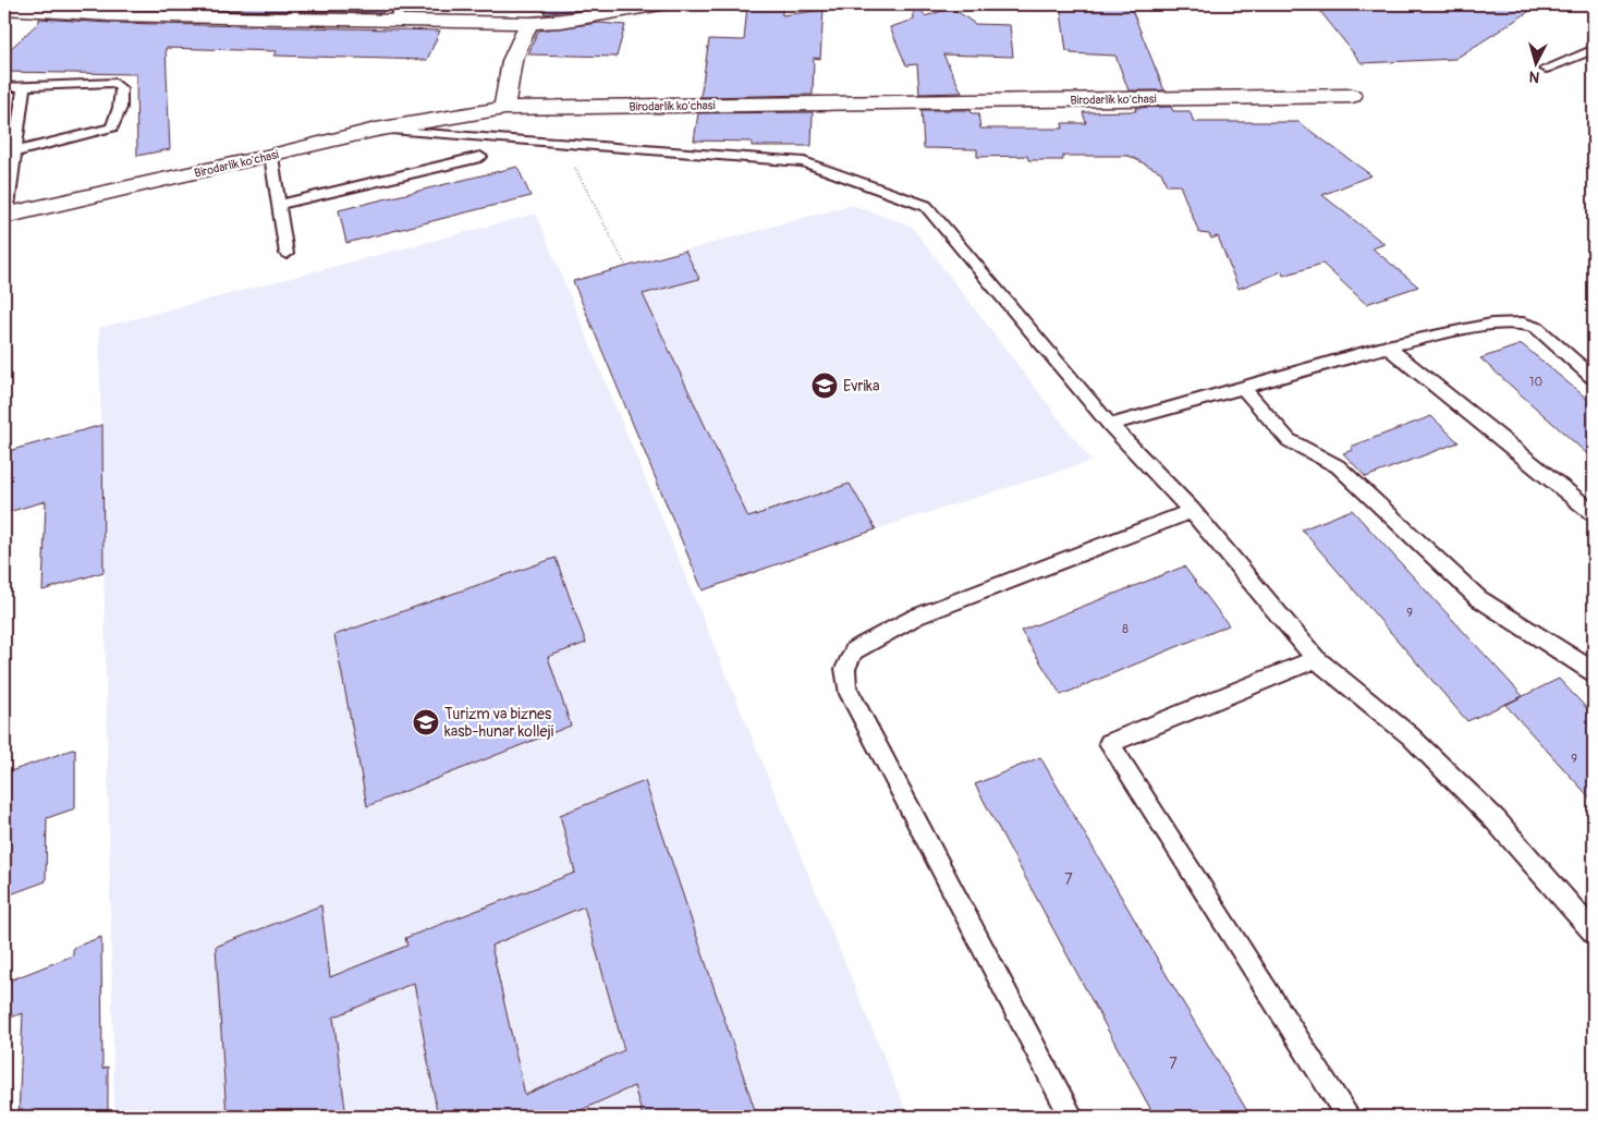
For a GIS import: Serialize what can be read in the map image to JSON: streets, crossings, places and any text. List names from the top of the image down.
{
  "streets": {
    "street": ["Birodarlik ko'chasi"]
  },
  "places": {
    "school or university": ["Evrika", "Turizm va biznes kasb-hunar kolleji"]
  },
  "house_numbers": [
    "10",
    "9",
    "8",
    "9",
    "7",
    "7"
  ],
  "north": "bottom"
}
